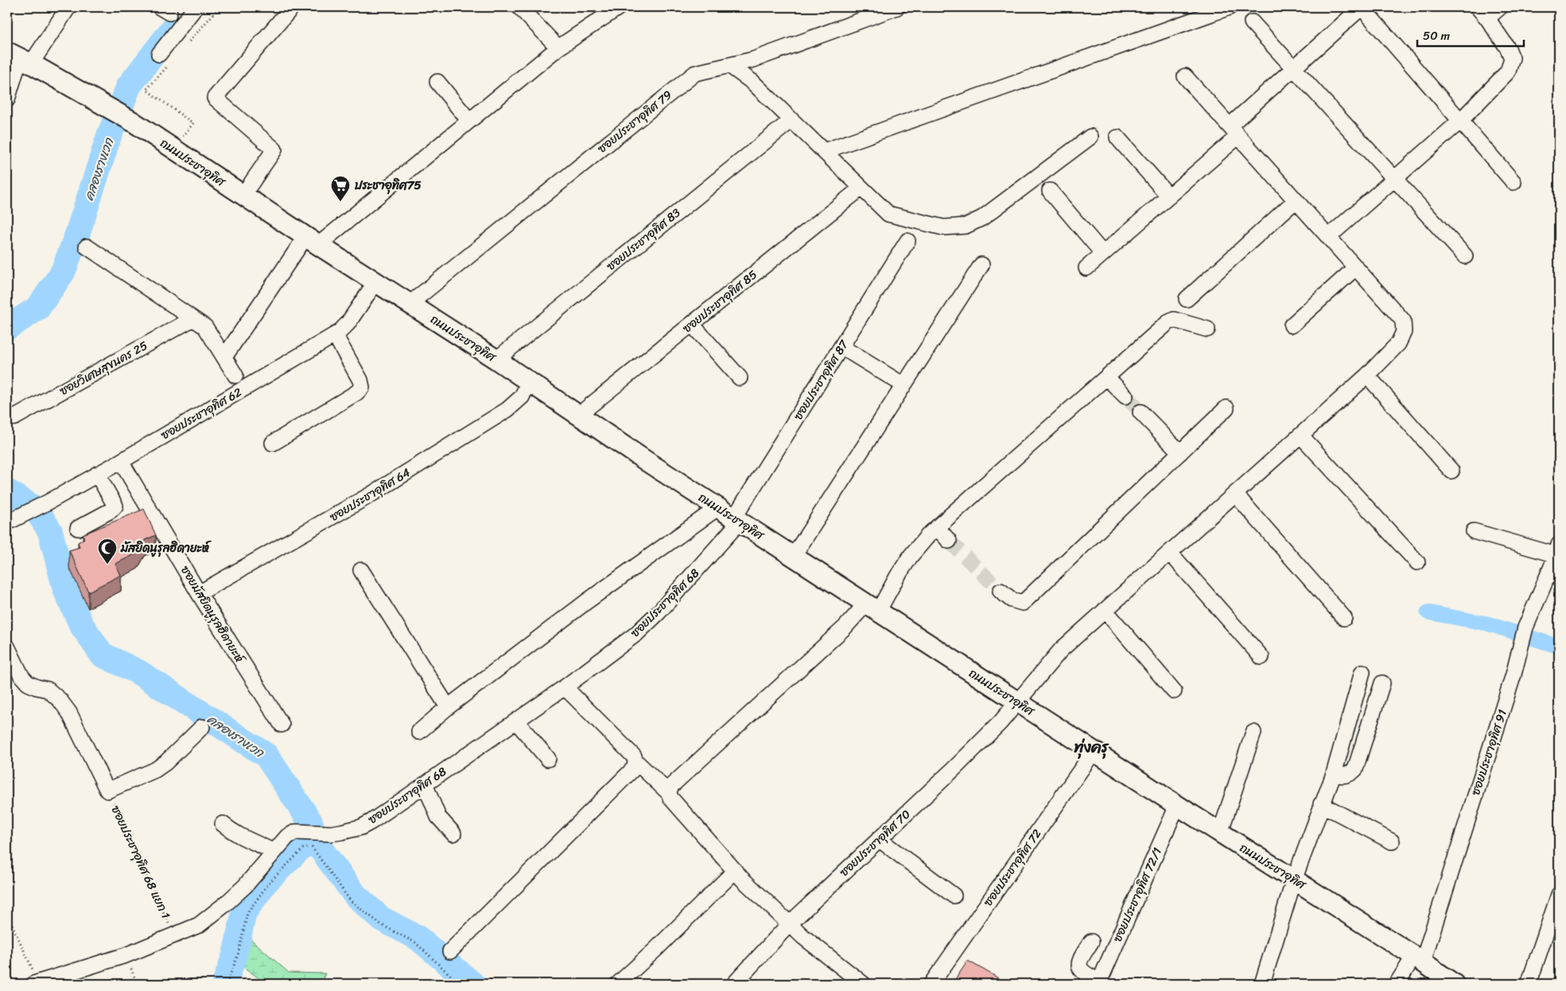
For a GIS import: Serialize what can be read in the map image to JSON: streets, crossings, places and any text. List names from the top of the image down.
{
  "streets": {
    "main road": ["ถนนประชาอุทิศ"],
    "street": [
      "ซอยประชาอุทิศ 79",
      "ซอยประชาอุทิศ 83",
      "ซอยประชาอุทิศ 85",
      "ซอยวิเศษสุขนคร 25",
      "ซอยประชาอุทิศ 87",
      "ซอยประชาอุทิศ 62",
      "ซอยประชาอุทิศ 64",
      "ซอยประชาอุทิศ 68",
      "ซอยมัสยิดนูรุลฮิดายะห์",
      "ซอยประชาอุทิศ 91",
      "ซอยประชาอุทิศ 70",
      "ซอยประชาอุทิศ 68 แยก 1",
      "ซอยประชาอุทิศ 72",
      "ซอยประชาอุทิศ 72/1"
    ]
  },
  "crossings": [
    ["ซอยประชาอุทิศ 79", "ถนนประชาอุทิศ"],
    ["ถนนประชาอุทิศ", "ซอยประชาอุทิศ 83"],
    ["ถนนประชาอุทิศ", "ซอยประชาอุทิศ 85"],
    ["ถนนประชาอุทิศ", "ซอยประชาอุทิศ 87"],
    ["ถนนประชาอุทิศ", "ซอยประชาอุทิศ 62"],
    ["ถนนประชาอุทิศ", "ซอยประชาอุทิศ 64"],
    ["ถนนประชาอุทิศ", "ซอยประชาอุทิศ 68"],
    ["ถนนประชาอุทิศ", "ซอยประชาอุทิศ 91"],
    ["ถนนประชาอุทิศ", "ซอยประชาอุทิศ 70"],
    ["ถนนประชาอุทิศ", "ซอยประชาอุทิศ 72"],
    ["ถนนประชาอุทิศ", "ซอยประชาอุทิศ 72/1"],
    ["ซอยประชาอุทิศ 87", "ซอยประชาอุทิศ 68"],
    ["ซอยประชาอุทิศ 62", "ซอยมัสยิดนูรุลฮิดายะห์"],
    ["ซอยประชาอุทิศ 64", "ซอยมัสยิดนูรุลฮิดายะห์"],
    ["ซอยประชาอุทิศ 68", "ซอยประชาอุทิศ 68 แยก 1"]
  ],
  "districts": ["ทุ่งครุ"],
  "water": ["คลองรางเวก"],
  "places": {
    "supermarket": ["ประชาอุทิศ75"],
    "mosque": ["มัสยิดนูรุลฮิดายะห์"]
  },
  "scale_bar": "50 m"
}
